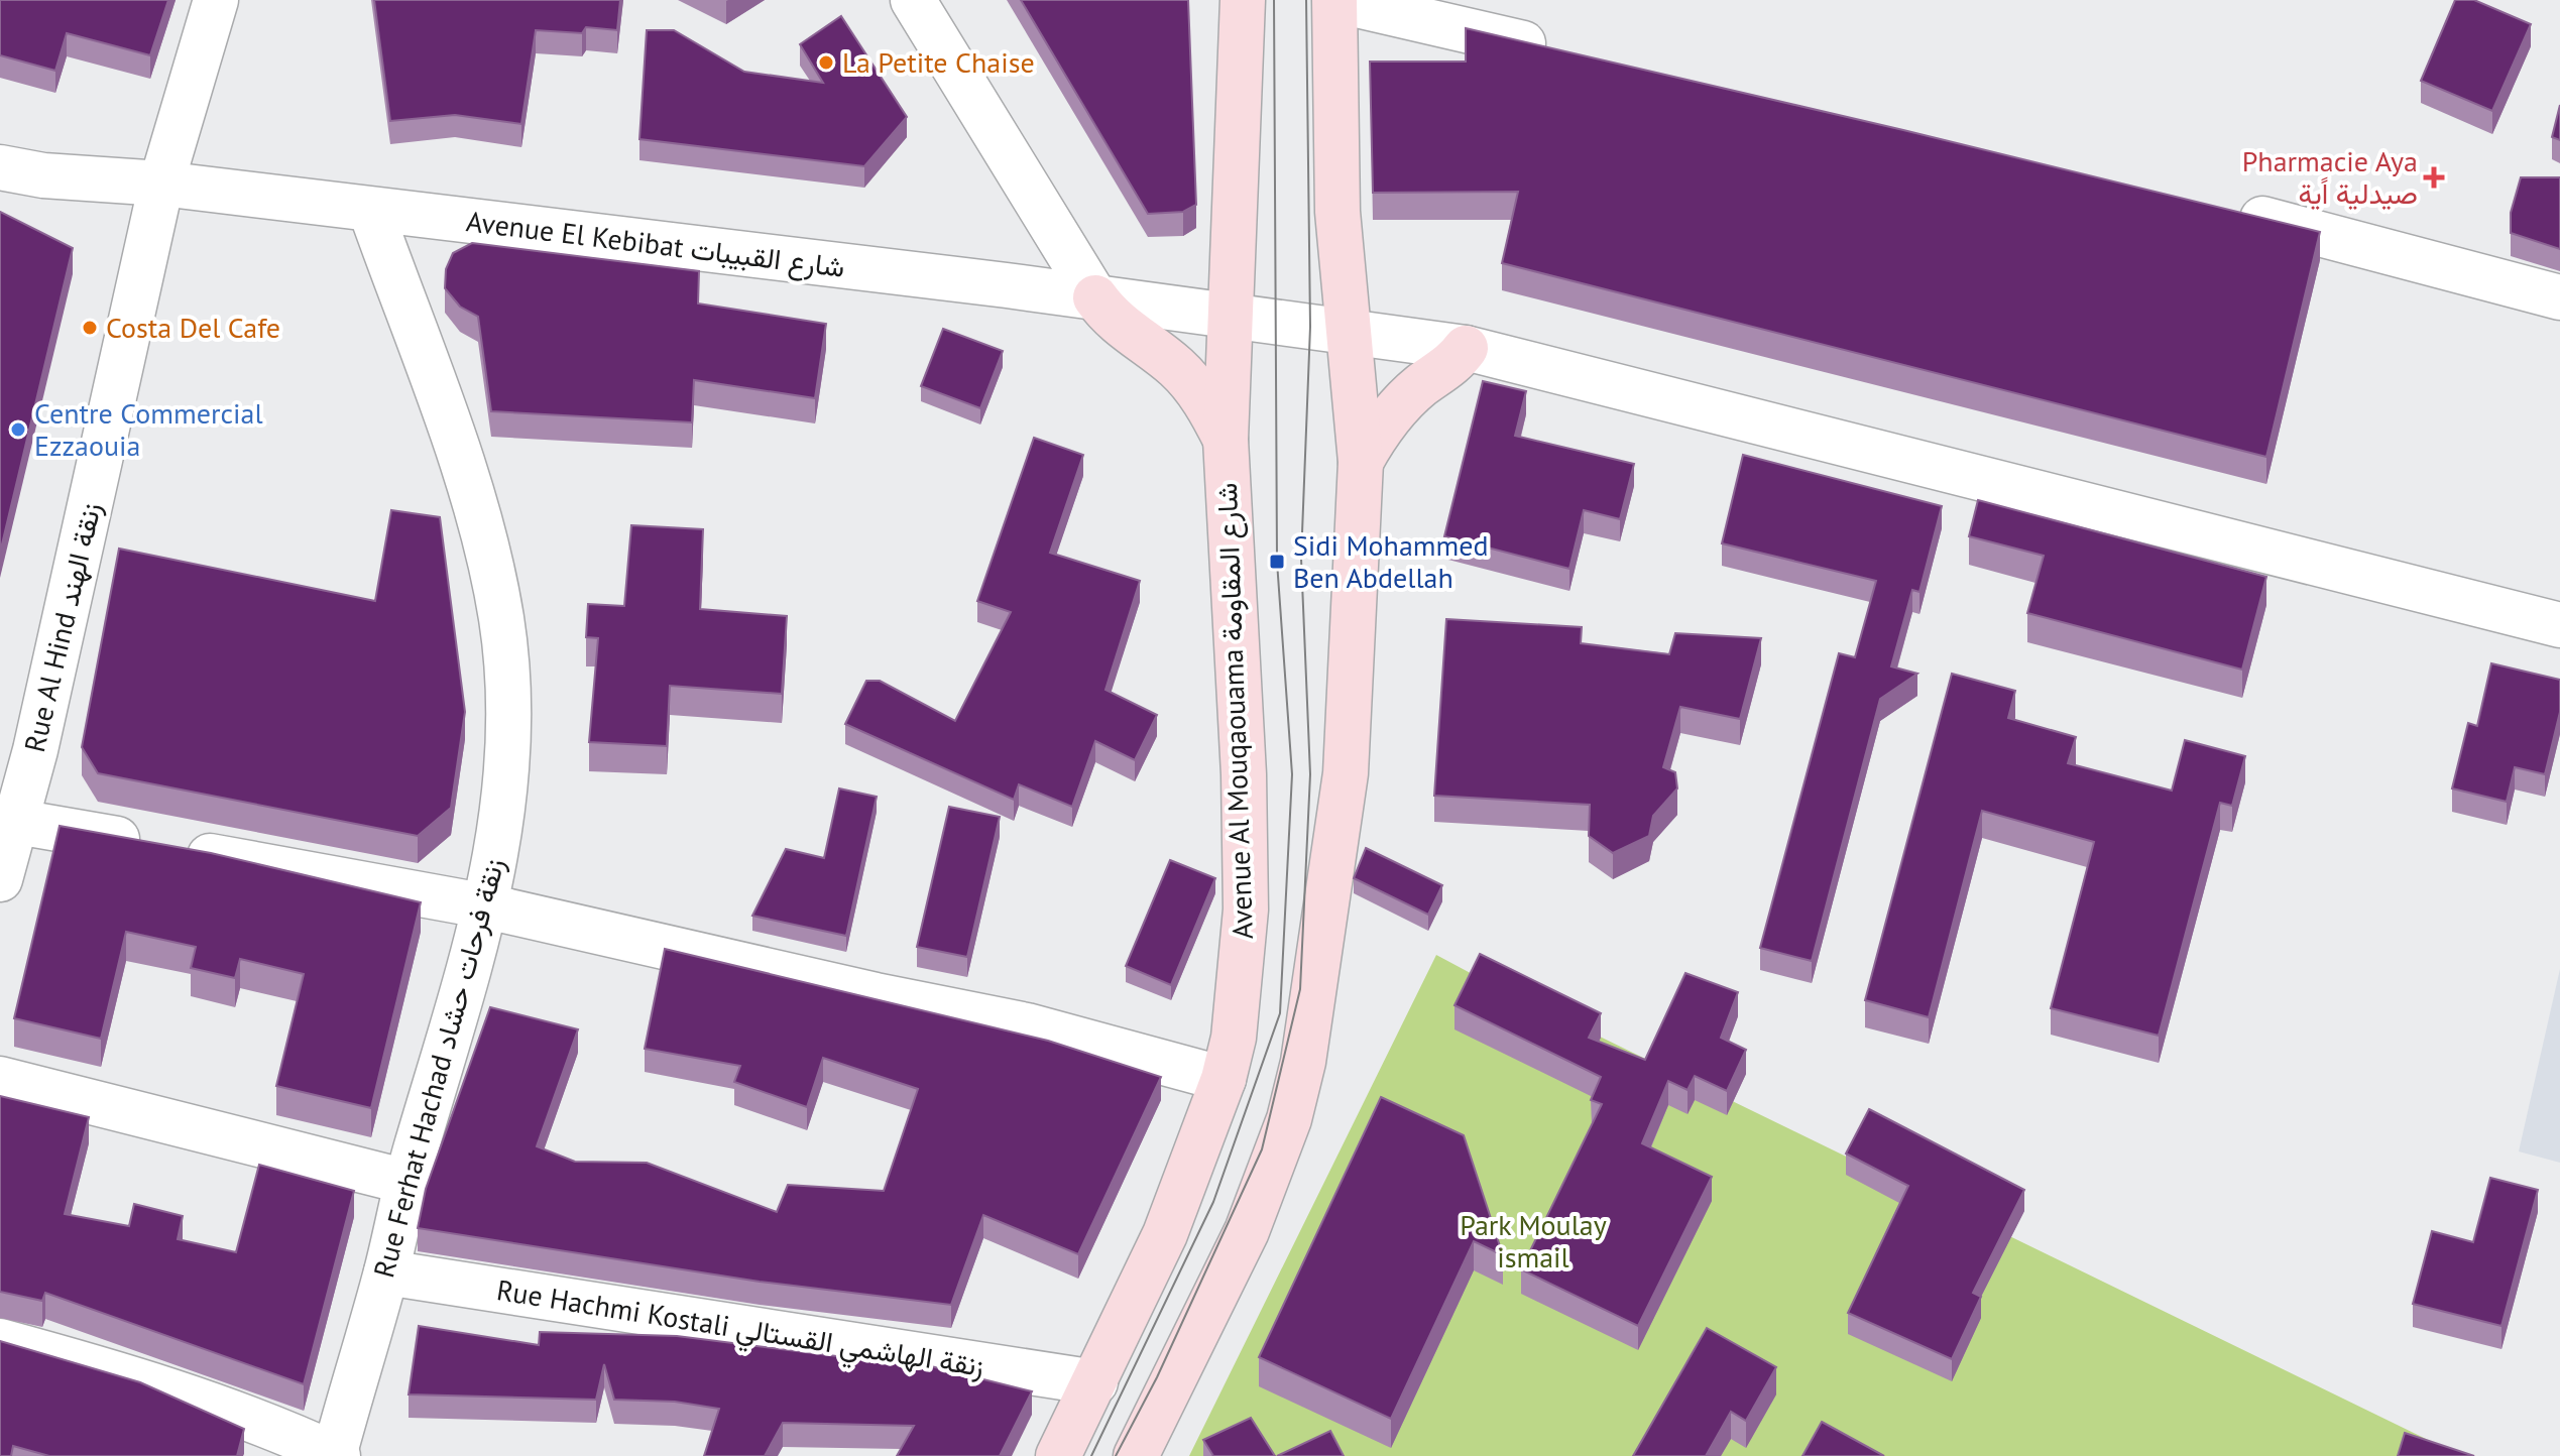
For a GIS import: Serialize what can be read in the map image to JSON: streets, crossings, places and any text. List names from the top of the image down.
{
  "streets": {
    "main road": ["Avenue Al Mouqaouama شارع المقاومة"],
    "street": [
      "Avenue El Kebibat شارع القبيبات",
      "Rue Al Hind زنقة الهند",
      "Rue Ferhat Hachad زنقة فرحات حشاد",
      "Rue Hachmi Kostali زنقة الهاشمي القستالي"
    ]
  },
  "crossings": [
    ["Avenue El Kebibat شارع القبيبات", "Rue Al Hind زنقة الهند"],
    ["Avenue El Kebibat شارع القبيبات", "Avenue Al Mouqaouama شارع المقاومة"],
    ["Avenue El Kebibat شارع القبيبات", "Rue Ferhat Hachad زنقة فرحات حشاد"],
    ["Avenue Al Mouqaouama شارع المقاومة", "Rue Hachmi Kostali زنقة الهاشمي القستالي"],
    ["Rue Ferhat Hachad زنقة فرحات حشاد", "Rue Hachmi Kostali زنقة الهاشمي القستالي"]
  ],
  "parks": ["Park Moulay ismail"],
  "places": {
    "other": ["La Petite Chaise", "Costa Del Cafe", "Centre Commercial Ezzaouia"],
    "health": ["Pharmacie Aya صيدلية اًية"],
    "transit": ["Sidi Mohammed Ben Abdellah"]
  }
}
